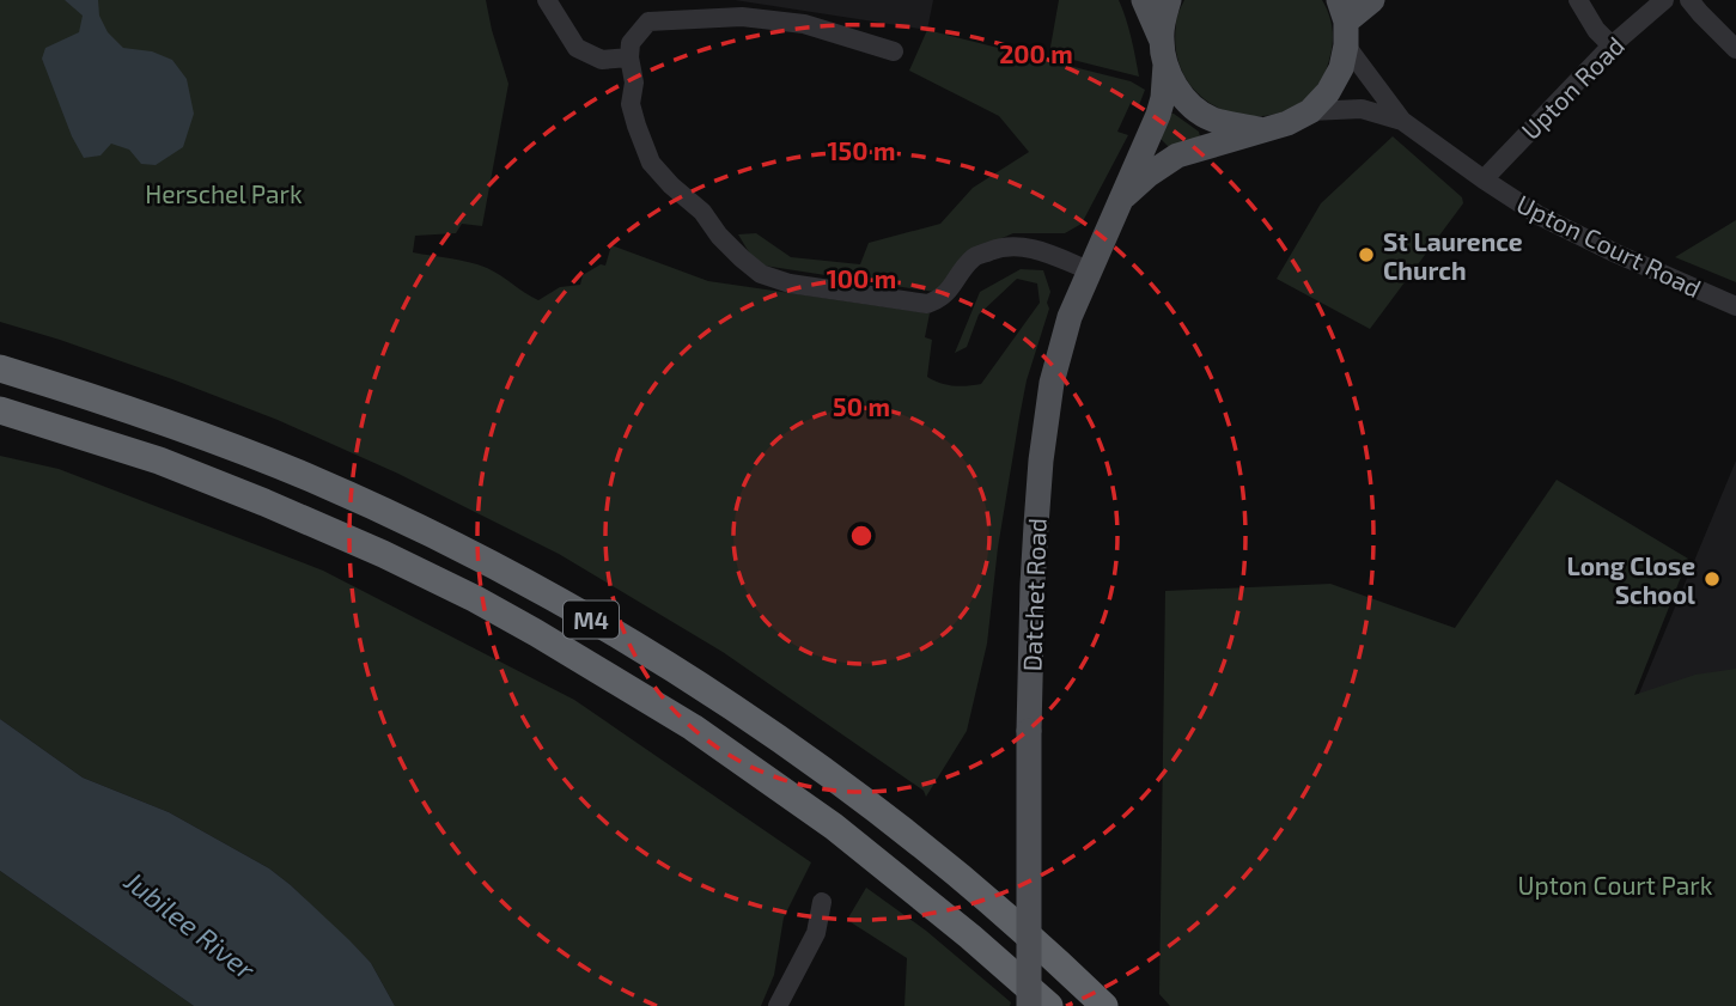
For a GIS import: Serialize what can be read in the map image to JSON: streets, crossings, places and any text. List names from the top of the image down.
{
  "streets": {
    "highway": ["M4"],
    "main road": ["Datchet Road"],
    "street": ["Upton Road", "Upton Court Road"]
  },
  "crossings": [
    ["Upton Road", "Upton Court Road"],
    ["Upton Court Road", "Datchet Road"]
  ],
  "water": ["Jubilee River"],
  "parks": ["Herschel Park", "Upton Court Park"],
  "places": ["St Laurence Church", "Long Close School"],
  "rings": [
    "200 m",
    "150 m",
    "100 m",
    "50 m"
  ]
}
